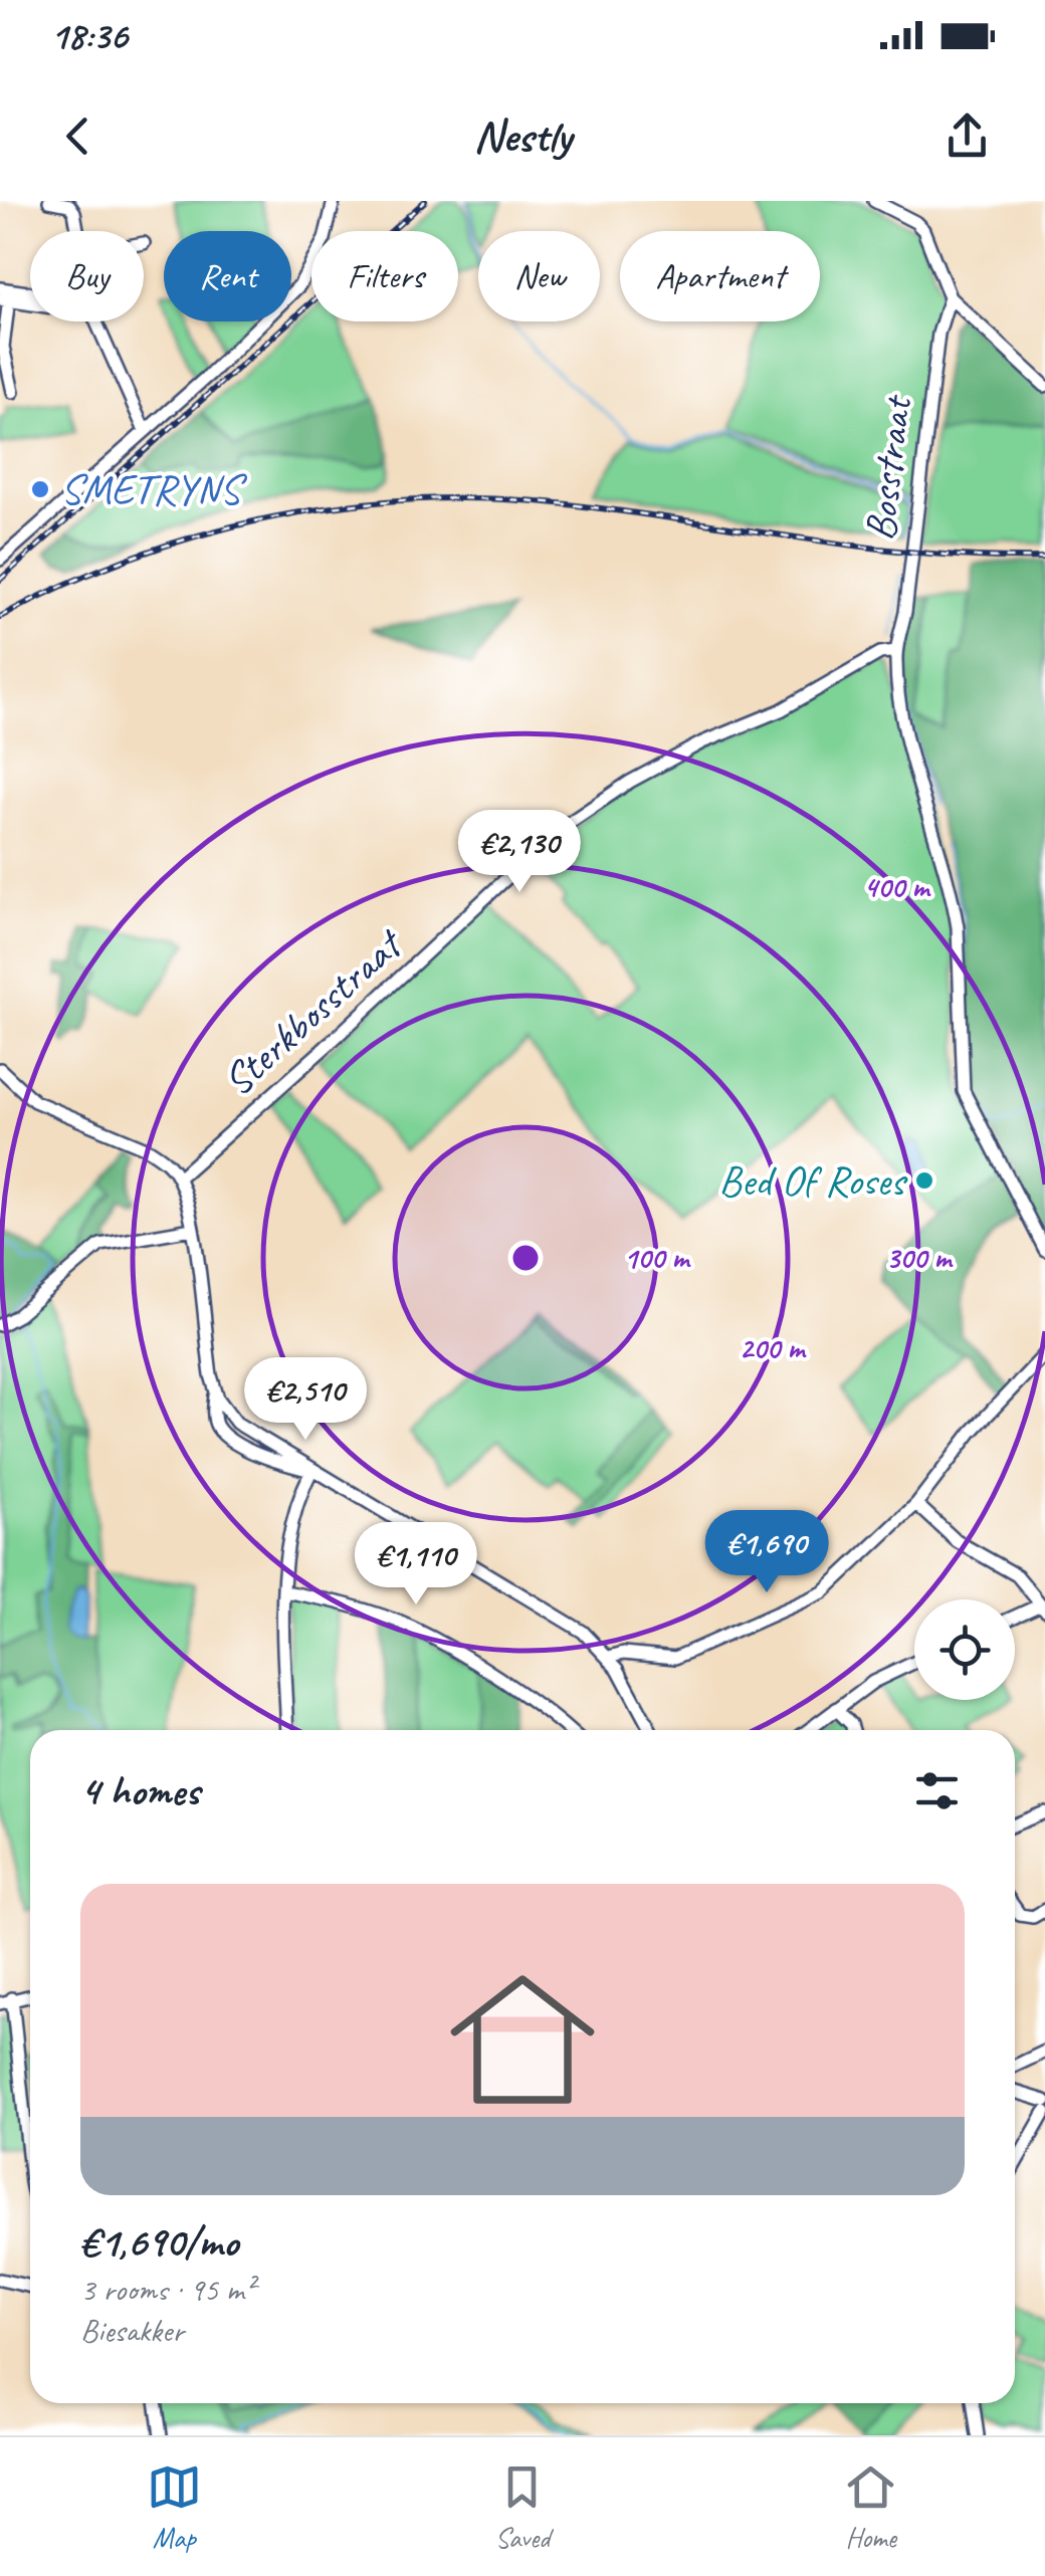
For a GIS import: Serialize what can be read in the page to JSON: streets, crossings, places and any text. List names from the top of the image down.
{
  "streets": {
    "street": ["Bosstraat", "Sterkbosstraat"]
  },
  "crossings": [
    ["Bosstraat", "Sterkbosstraat"]
  ],
  "places": ["SMETRYNS", "Bed Of Roses"],
  "page": {
    "status": "18:36",
    "header": "Nestly",
    "chip": [
      "Buy",
      "Rent",
      "Filters",
      "New",
      "Apartment"
    ],
    "price": [
      "€2,130",
      "€2,510",
      "€1,690",
      "€1,110"
    ],
    "heading": "4 homes",
    "list": [
      {
        "name": "€1,690/mo",
        "note": "3 rooms · 95 m² · Biesakker"
      }
    ],
    "tabs": ["Map", "Saved", "Home"]
  },
  "rings": [
    "400 m",
    "100 m",
    "300 m",
    "200 m"
  ]
}
